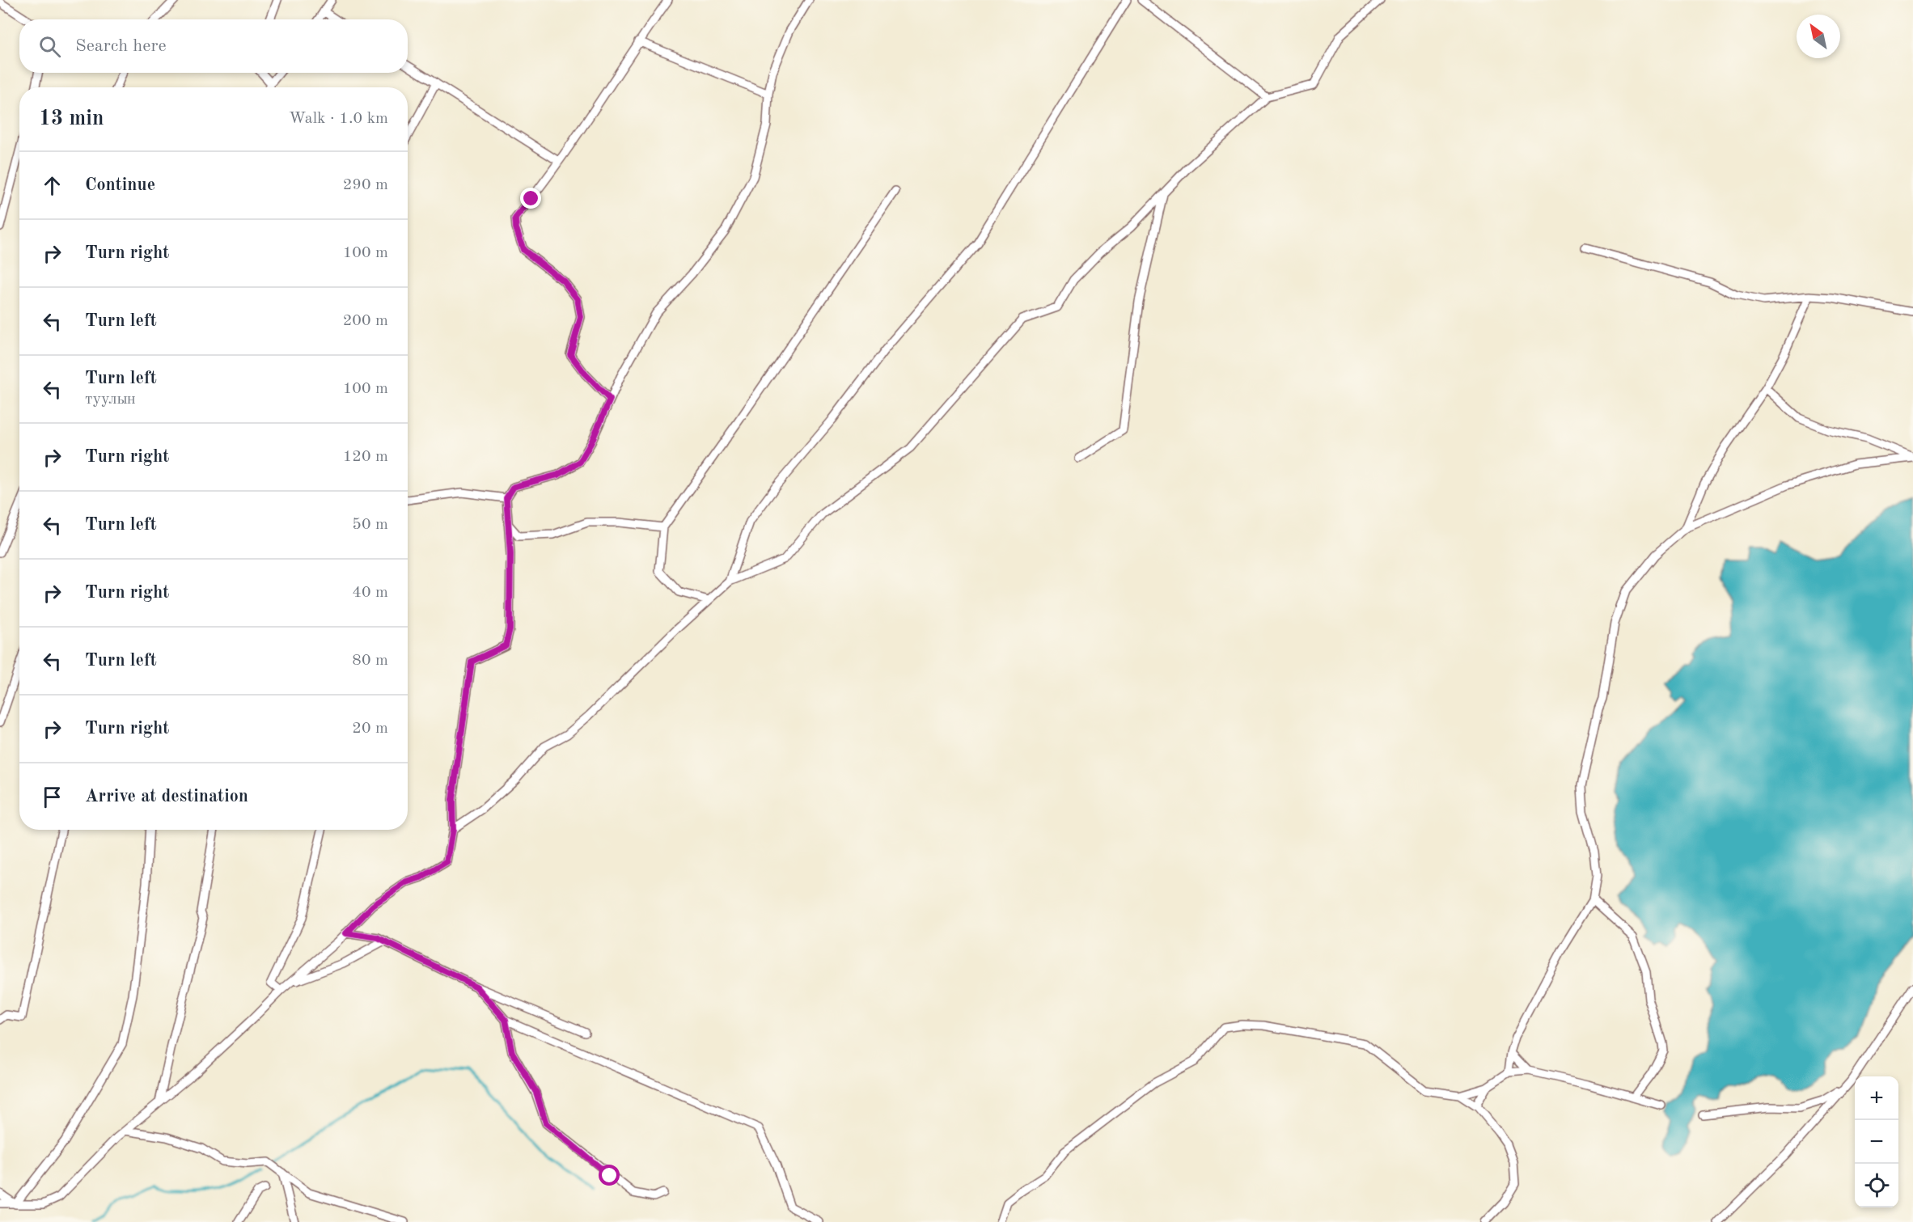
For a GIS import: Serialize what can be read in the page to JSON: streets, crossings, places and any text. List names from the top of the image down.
{
  "north": "top left",
  "page": {
    "search": "Search here",
    "heading": ["13 min", "Walk · 1.0 km"],
    "list": [
      ["Continue", "290 m"],
      ["Turn right", "100 m"],
      ["Turn left", "200 m"],
      ["Turn left", "туулын", "100 m"],
      ["Turn right", "120 m"],
      ["Turn left", "50 m"],
      ["Turn right", "40 m"],
      ["Turn left", "80 m"],
      ["Turn right", "20 m"],
      "Arrive at destination"
    ],
    "map_buttons": ["+", "−"]
  }
}
